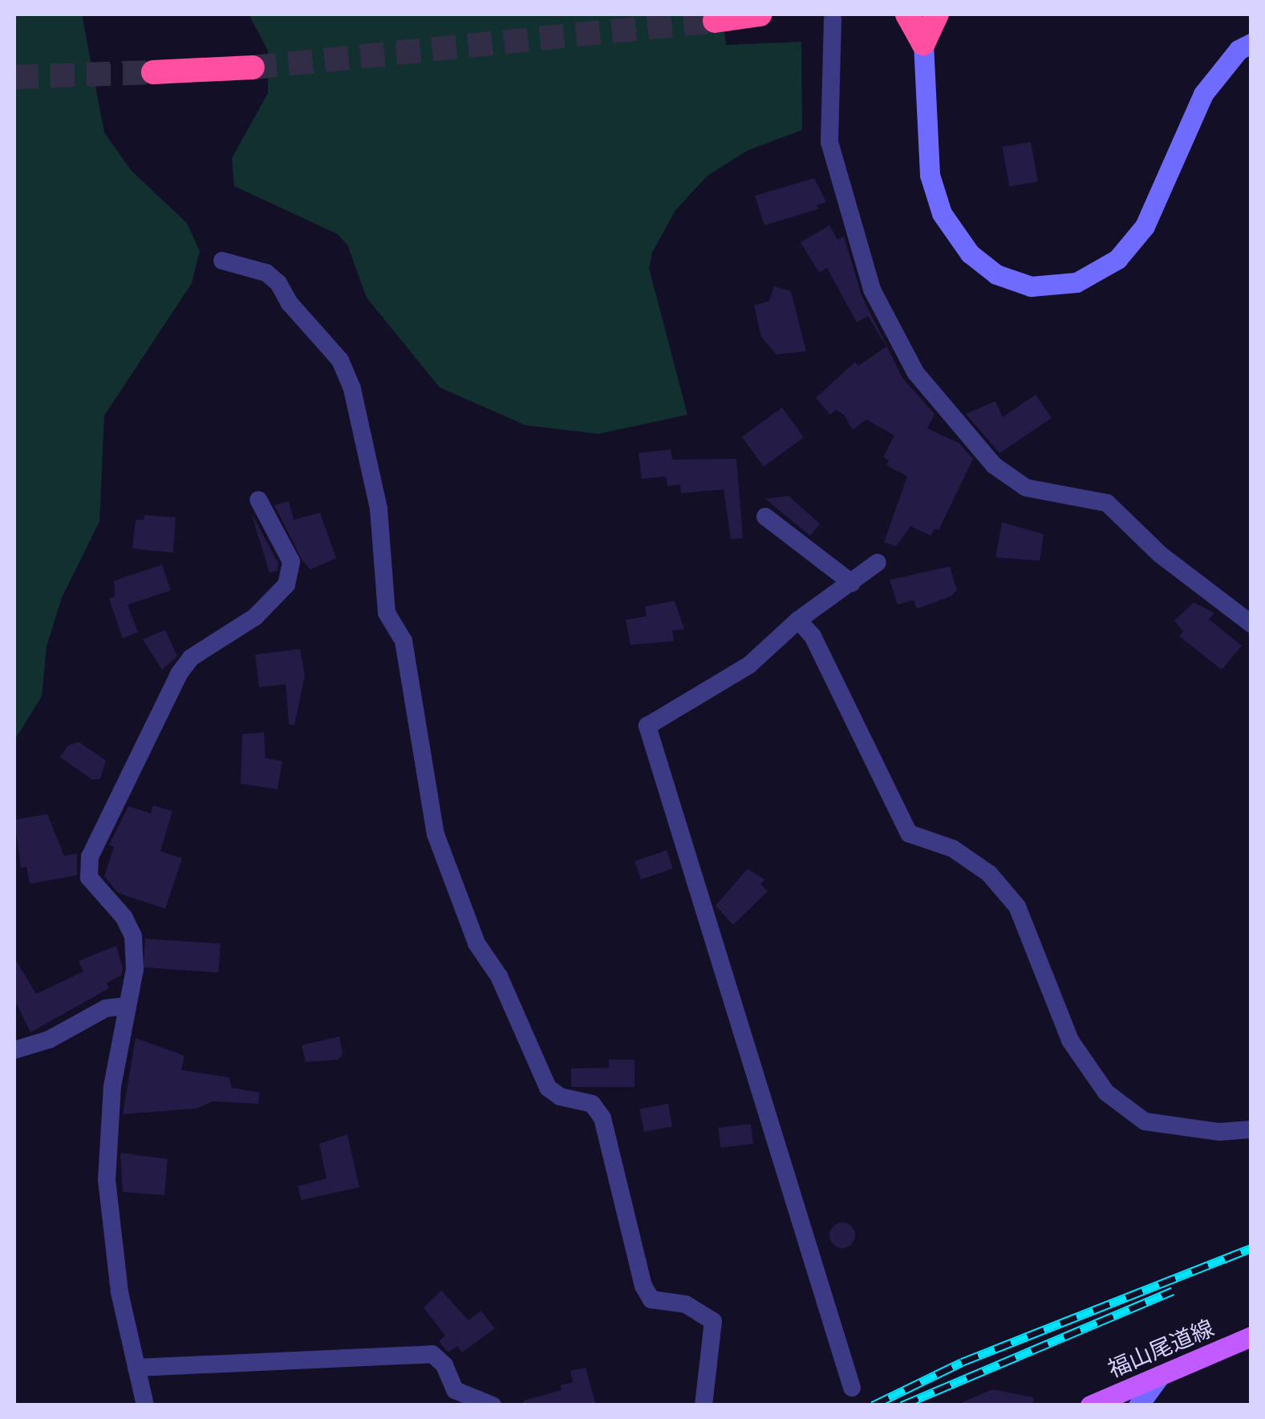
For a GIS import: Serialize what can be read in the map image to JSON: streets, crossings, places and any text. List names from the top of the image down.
{
  "streets": {
    "main road": ["福山尾道線"]
  }
}
